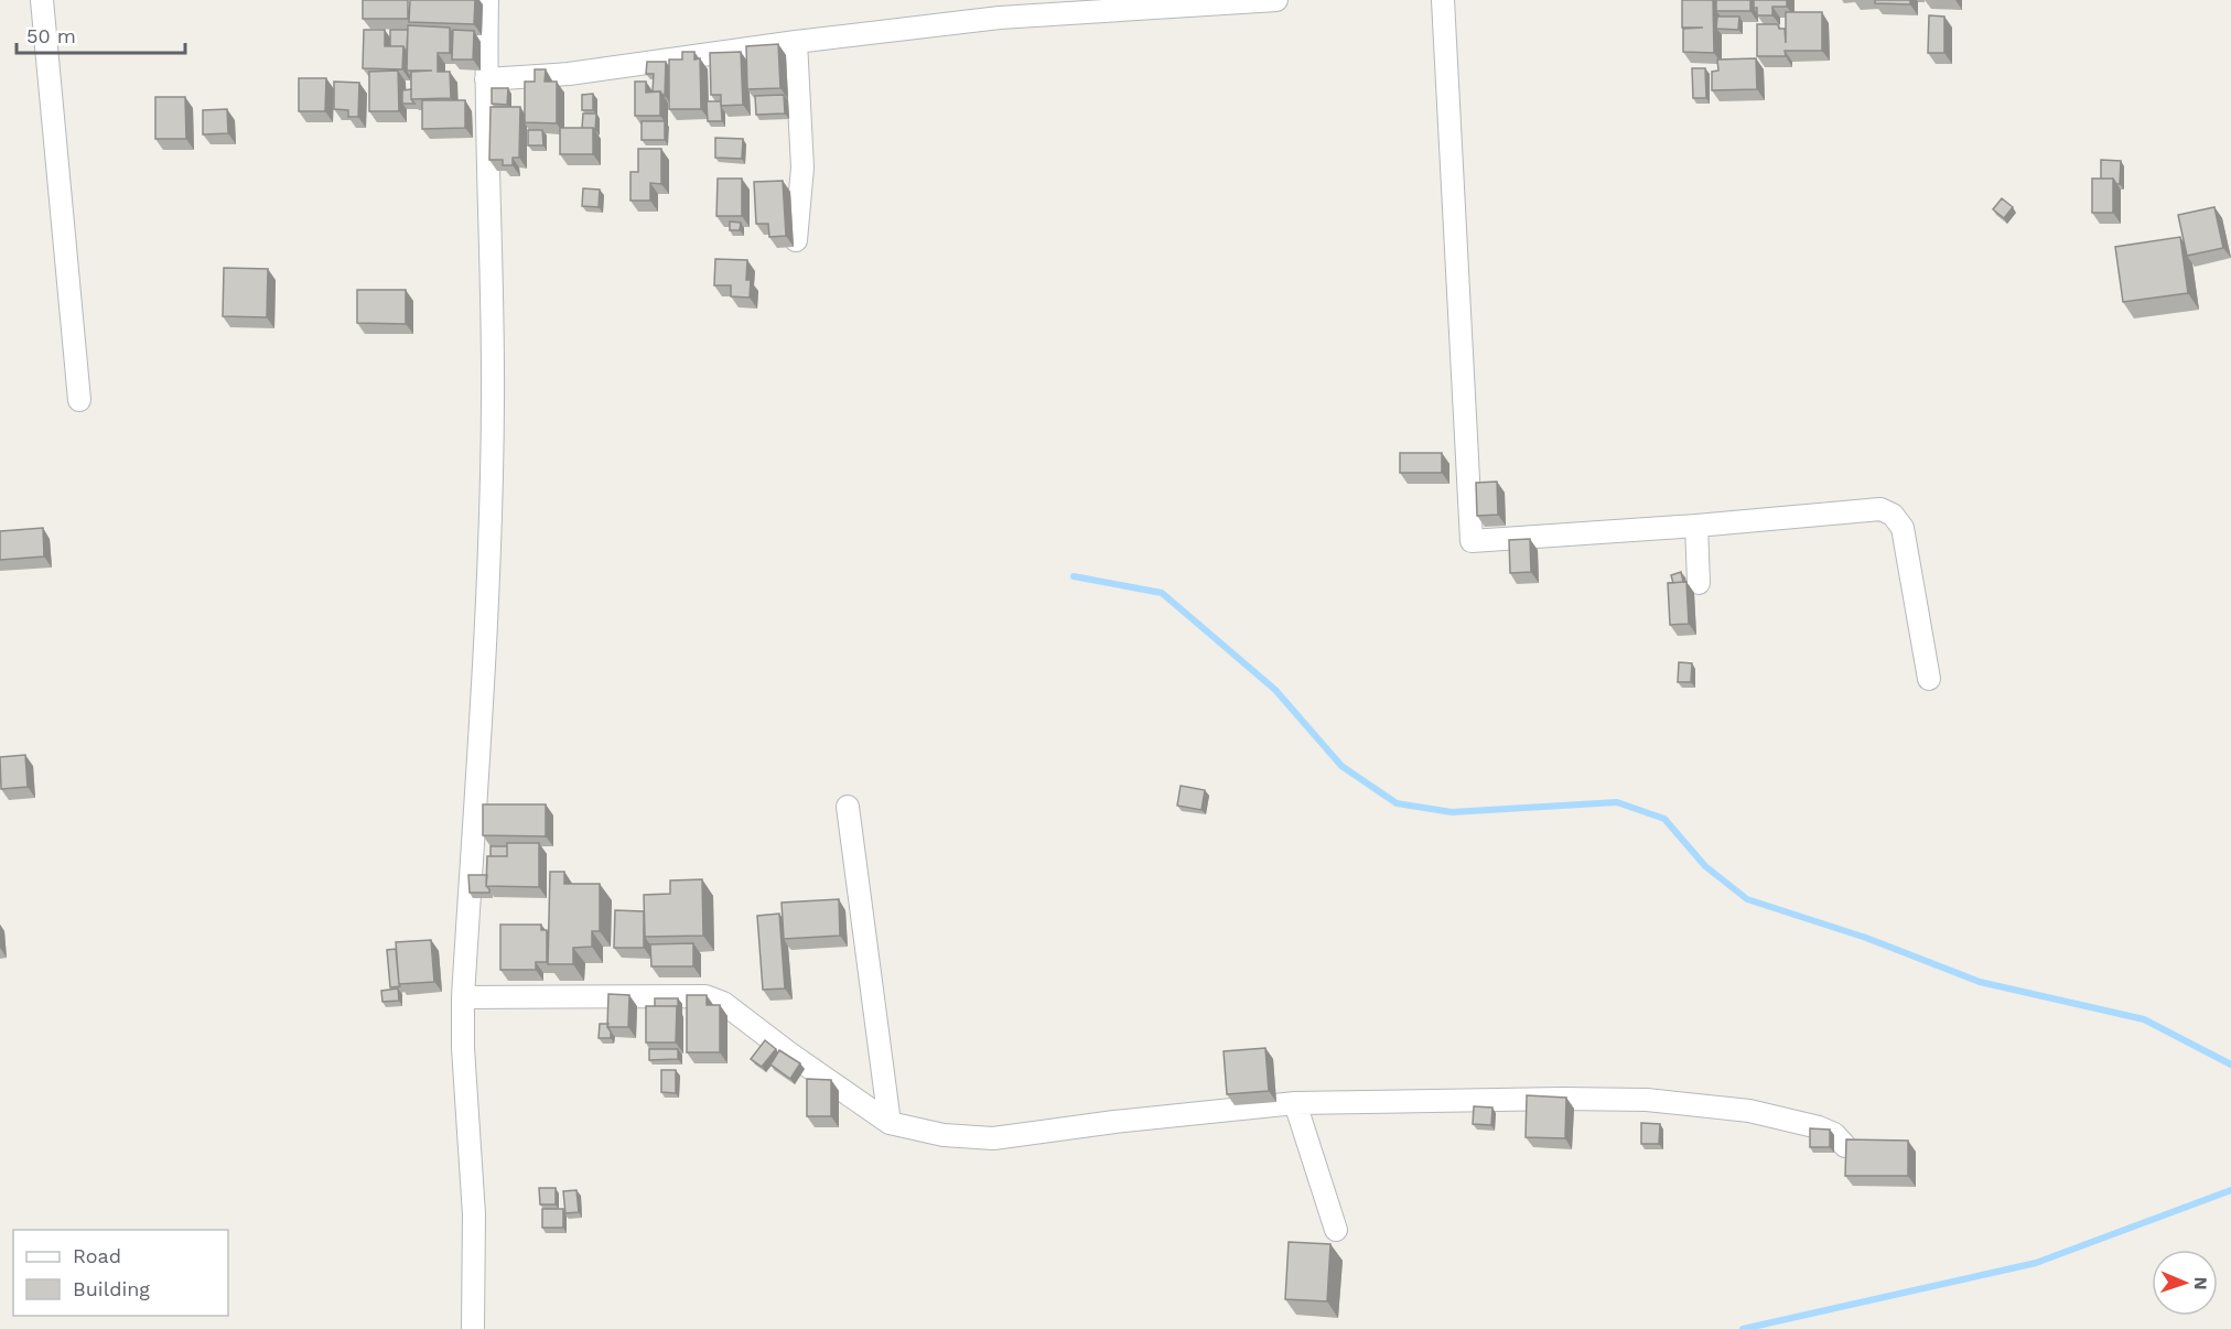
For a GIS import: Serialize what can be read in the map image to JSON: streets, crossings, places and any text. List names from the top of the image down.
{
  "legend": ["Road", "Building"],
  "scale_bar": "50 m",
  "north": "right"
}
